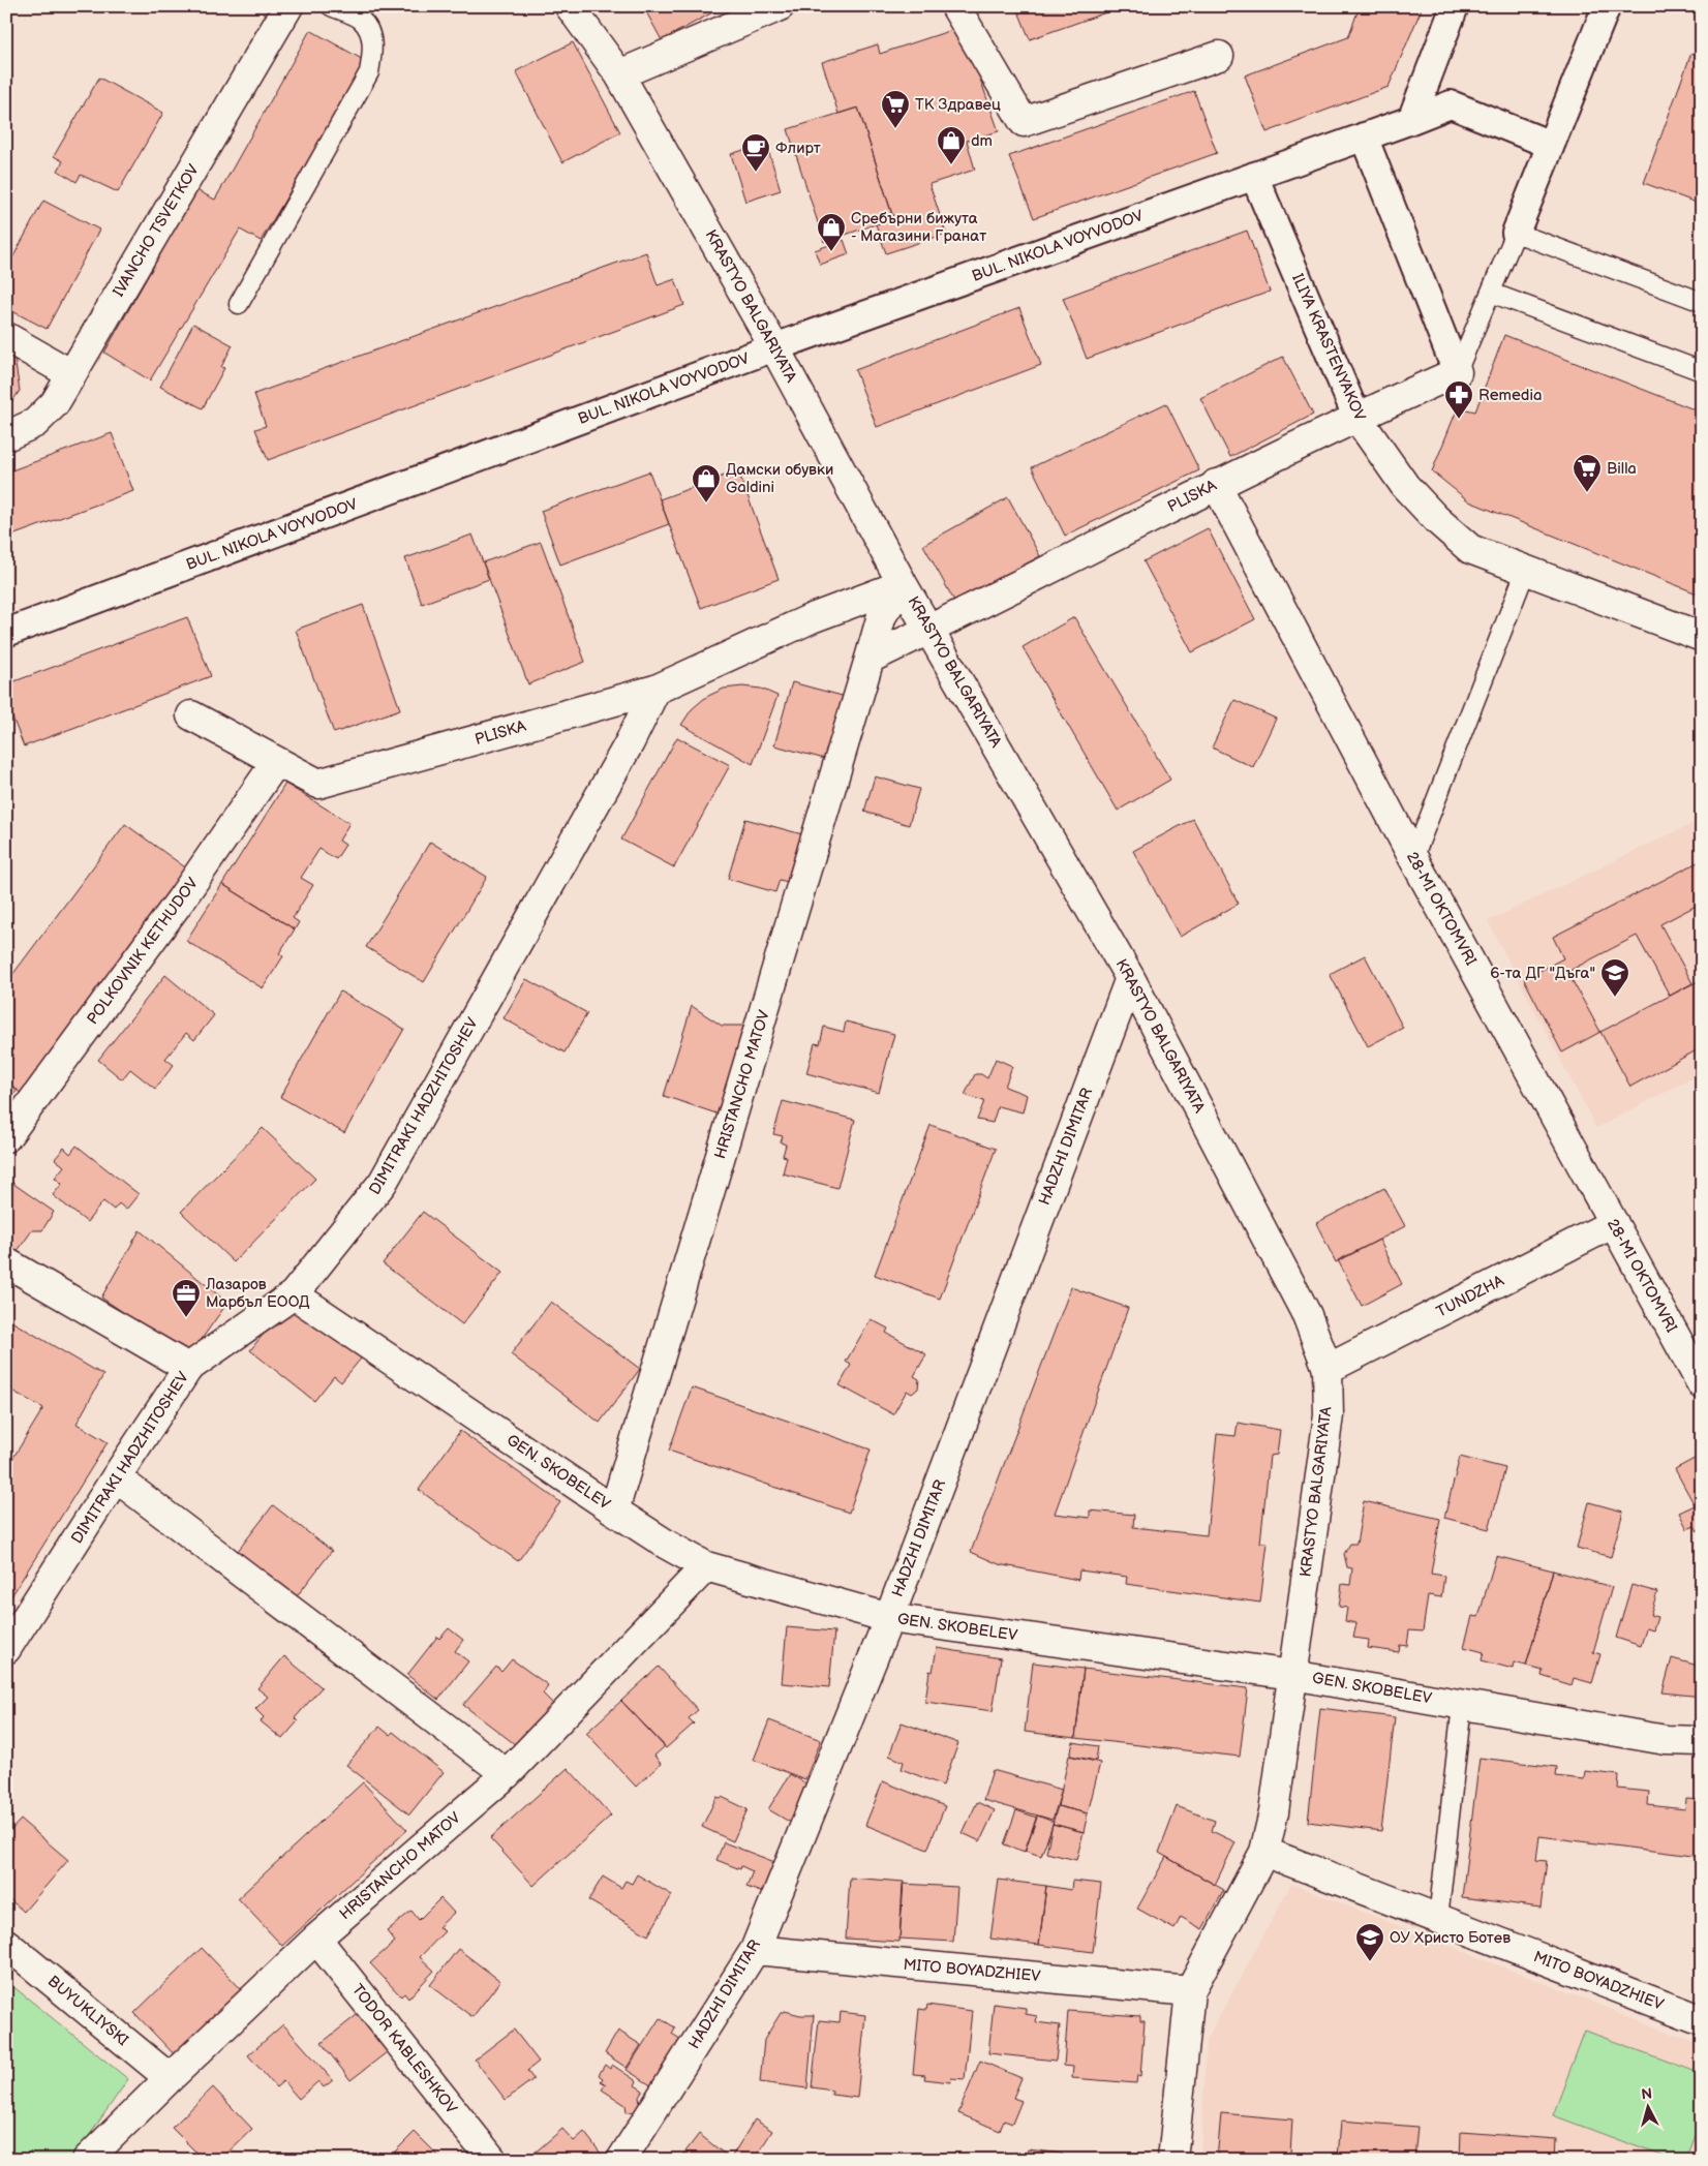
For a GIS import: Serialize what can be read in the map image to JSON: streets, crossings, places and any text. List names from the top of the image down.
{
  "streets": {
    "street": [
      "IVANCHO TSVETKOV",
      "BUL. NIKOLA VOYVODOV",
      "KRASTYO BALGARIYATA",
      "ILIYA KRASTENYAKOV",
      "PLISKA",
      "28-MI OKTOMVRI",
      "POLKOVNIK KETHUDOV",
      "HRISTANCHO MATOV",
      "DIMITRAKI HADZHITOSHEV",
      "HADZHI DIMITAR",
      "TUNDZHA",
      "GEN. SKOBELEV",
      "MITO BOYADZHIEV",
      "BUYUKLIYSKI",
      "TODOR KABLESHKOV"
    ]
  },
  "crossings": [
    ["BUL. NIKOLA VOYVODOV", "KRASTYO BALGARIYATA"],
    ["BUL. NIKOLA VOYVODOV", "ILIYA KRASTENYAKOV"],
    ["KRASTYO BALGARIYATA", "PLISKA"],
    ["KRASTYO BALGARIYATA", "HRISTANCHO MATOV"],
    ["KRASTYO BALGARIYATA", "HADZHI DIMITAR"],
    ["KRASTYO BALGARIYATA", "TUNDZHA"],
    ["KRASTYO BALGARIYATA", "GEN. SKOBELEV"],
    ["KRASTYO BALGARIYATA", "MITO BOYADZHIEV"],
    ["ILIYA KRASTENYAKOV", "PLISKA"],
    ["PLISKA", "28-MI OKTOMVRI"],
    ["PLISKA", "POLKOVNIK KETHUDOV"],
    ["PLISKA", "HRISTANCHO MATOV"],
    ["PLISKA", "DIMITRAKI HADZHITOSHEV"],
    ["28-MI OKTOMVRI", "TUNDZHA"],
    ["HRISTANCHO MATOV", "GEN. SKOBELEV"],
    ["HRISTANCHO MATOV", "BUYUKLIYSKI"],
    ["HRISTANCHO MATOV", "TODOR KABLESHKOV"],
    ["DIMITRAKI HADZHITOSHEV", "GEN. SKOBELEV"],
    ["HADZHI DIMITAR", "GEN. SKOBELEV"],
    ["HADZHI DIMITAR", "MITO BOYADZHIEV"]
  ],
  "places": {
    "supermarket": ["ТК Здравец", "Billa"],
    "shop": ["dm", "Сребърни бижута - Магазини Гранат", "Дамски обувки Galdini"],
    "cafe": ["Флирт"],
    "pharmacy": ["Remedia"],
    "school or university": ["6-та ДГ \"Дъга\"", "ОУ Христо Ботев"],
    "office": ["Лазаров Марбъл ЕООД"]
  },
  "north": "top"
}
